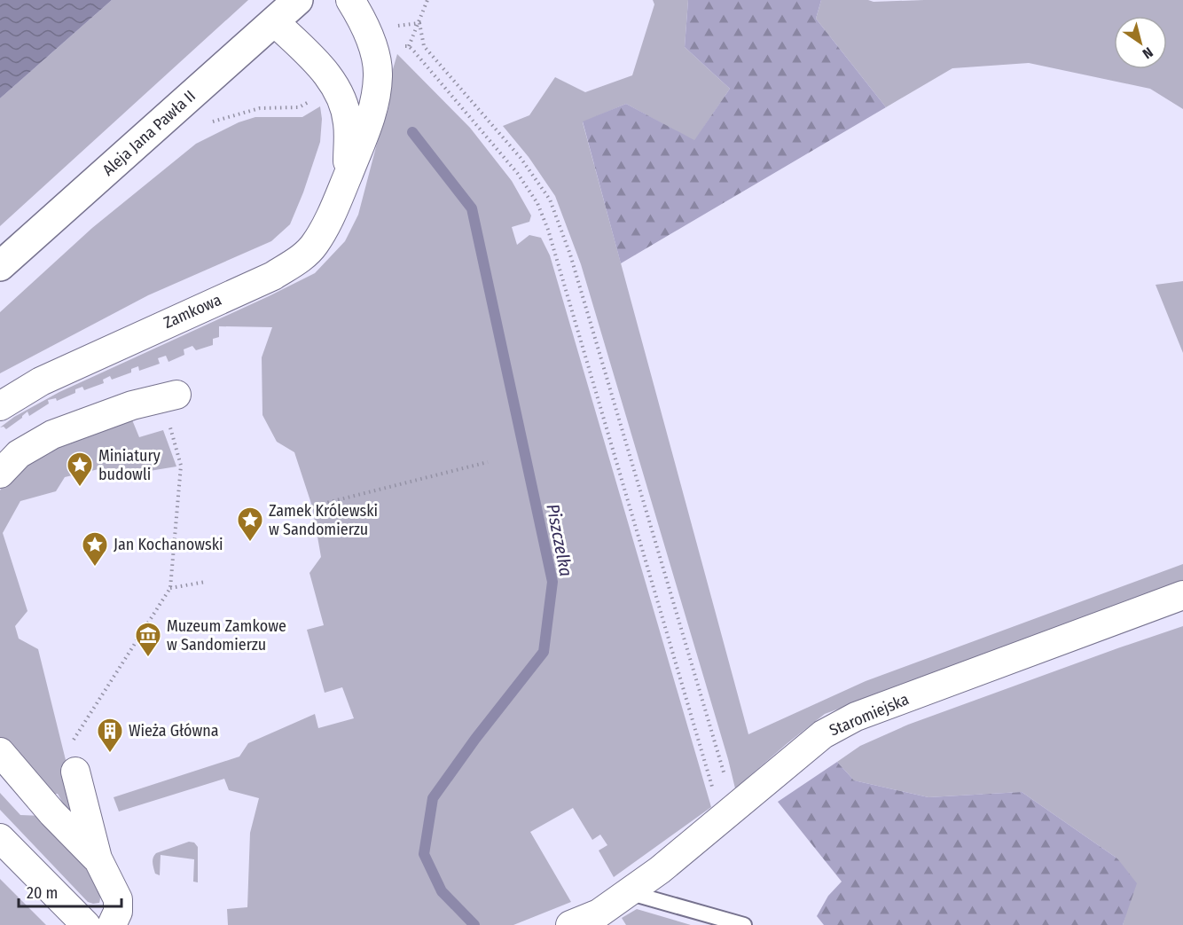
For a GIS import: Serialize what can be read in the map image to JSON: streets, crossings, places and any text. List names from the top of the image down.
{
  "streets": {
    "main road": ["Aleja Jana Pawła II"],
    "street": ["Zamkowa", "Staromiejska"]
  },
  "crossings": [
    ["Aleja Jana Pawła II", "Zamkowa"]
  ],
  "water": ["Piszczelka"],
  "places": {
    "place": ["Miniatury budowli", "Zamek Królewski w Sandomierzu", "Jan Kochanowski"],
    "museum": ["Muzeum Zamkowe w Sandomierzu"],
    "building": ["Wieża Główna"]
  },
  "scale_bar": "20 m",
  "north": "bottom right"
}
